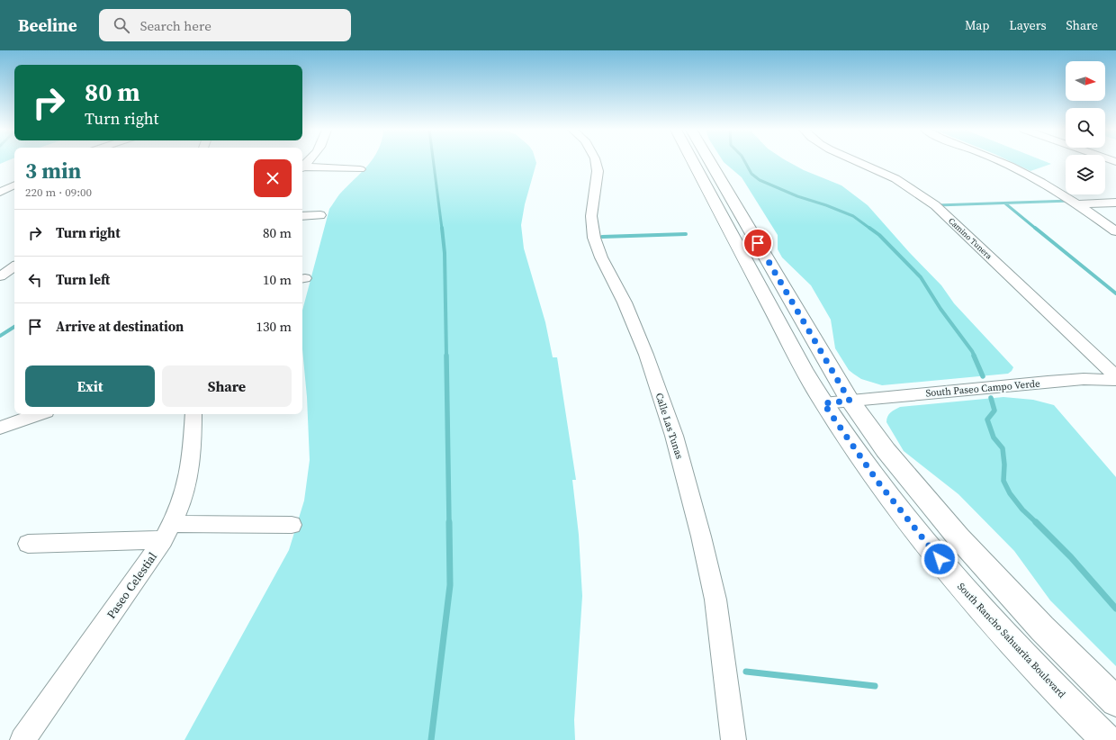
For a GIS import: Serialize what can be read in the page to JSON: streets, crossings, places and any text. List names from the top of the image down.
{
  "streets": {
    "street": [
      "Camino Tunera",
      "South Paseo Campo Verde",
      "Calle Las Tunas",
      "Paseo Celestial",
      "South Rancho Sahuarita Boulevard"
    ]
  },
  "crossings": [
    ["South Paseo Campo Verde", "South Rancho Sahuarita Boulevard"]
  ],
  "north": "right",
  "page": {
    "header": "Beeline",
    "search": "Search here",
    "nav": ["Map", "Layers", "Share"],
    "turn": ["80 m", "Turn right"],
    "heading": ["3 min", "220 m · 09:00"],
    "list": [
      {
        "name": "Turn right",
        "value": "80 m"
      },
      {
        "name": "Turn left",
        "value": "10 m"
      },
      {
        "name": "Arrive at destination",
        "value": "130 m"
      }
    ],
    "buttons": ["Exit", "Share"]
  }
}
